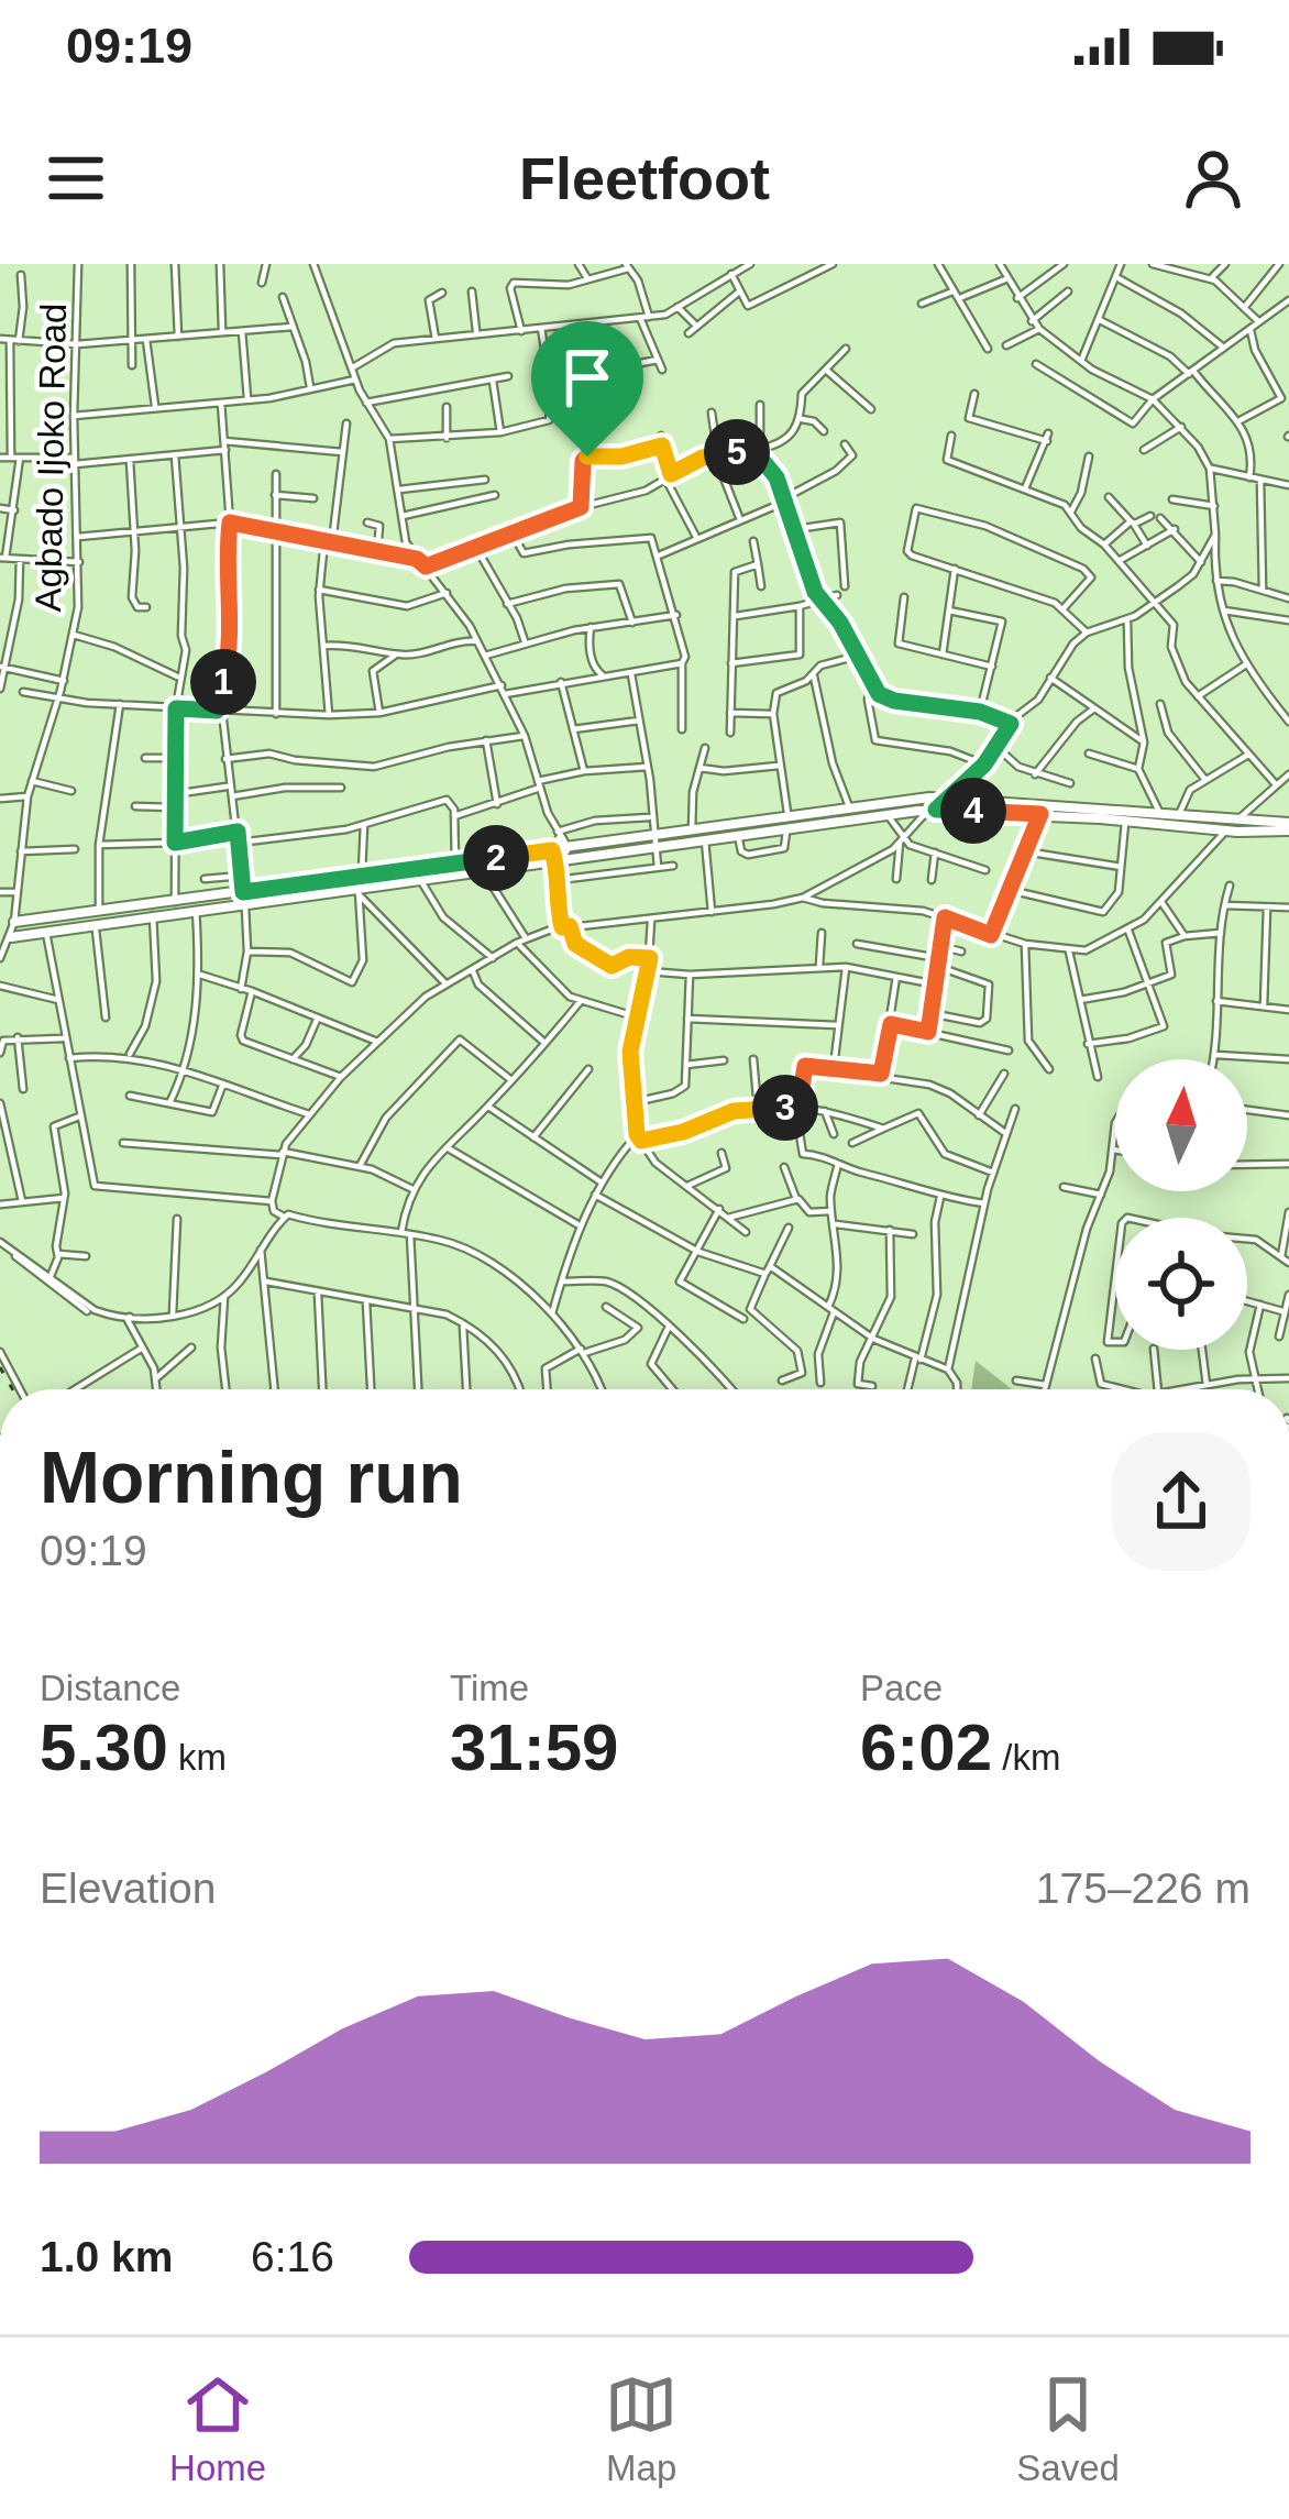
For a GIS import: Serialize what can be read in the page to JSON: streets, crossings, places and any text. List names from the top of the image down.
{
  "streets": {
    "street": ["Agbado Ijoko Road"]
  },
  "north": "top",
  "page": {
    "status": "09:19",
    "header": "Fleetfoot",
    "pins": [
      "5",
      "1",
      "4",
      "2",
      "3"
    ],
    "heading": ["Morning run", "09:19"],
    "stats": [
      ["Distance", "5.30 km"],
      ["Time", "31:59"],
      ["Pace", "6:02 /km"]
    ],
    "chart": ["Elevation", "175–226 m"],
    "list": [
      {
        "name": "1.0 km",
        "note": "6:16"
      }
    ],
    "tabs": ["Home", "Map", "Saved"]
  }
}
